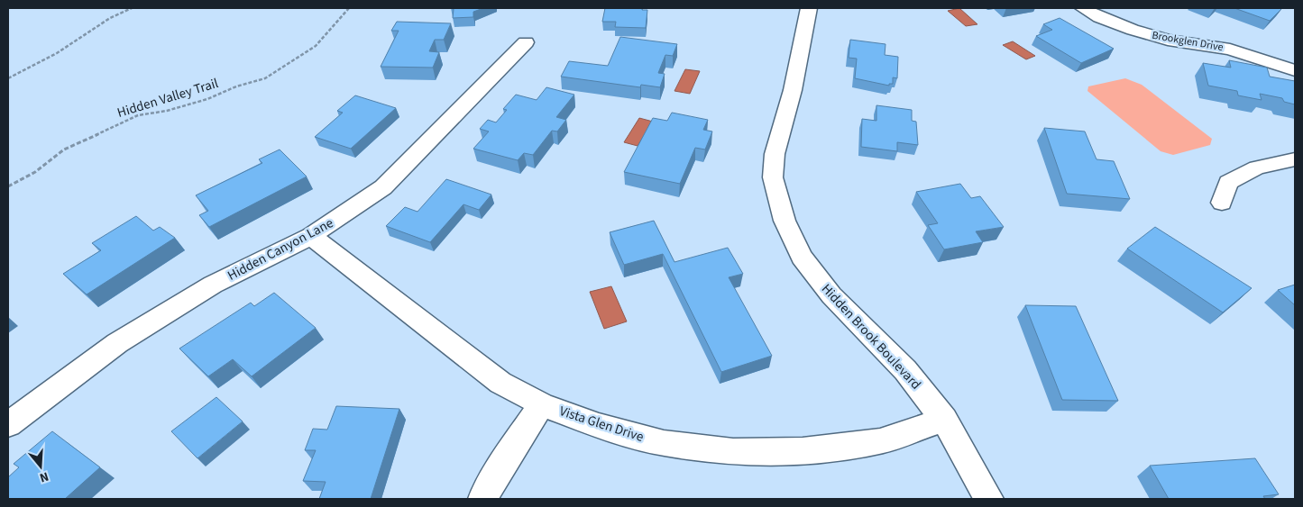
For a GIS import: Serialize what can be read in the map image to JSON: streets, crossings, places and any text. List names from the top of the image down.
{
  "streets": {
    "street": [
      "Brookglen Drive",
      "Hidden Canyon Lane",
      "Hidden Brook Boulevard",
      "Vista Glen Drive"
    ],
    "path": ["Hidden Valley Trail"]
  },
  "crossings": [
    ["Hidden Canyon Lane", "Vista Glen Drive"],
    ["Hidden Brook Boulevard", "Vista Glen Drive"]
  ],
  "north": "bottom"
}
